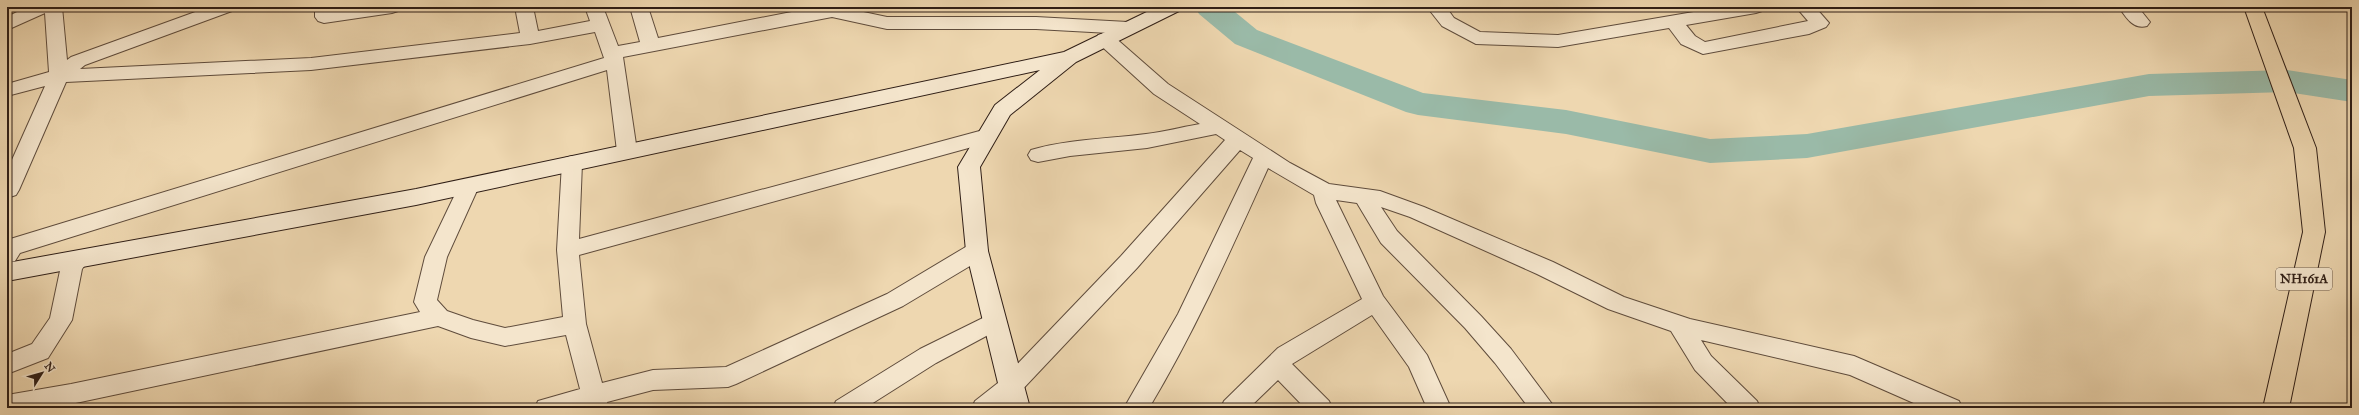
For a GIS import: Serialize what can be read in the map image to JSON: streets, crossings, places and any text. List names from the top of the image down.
{
  "streets": {
    "highway": ["NH161A"]
  },
  "north": "top right"
}
